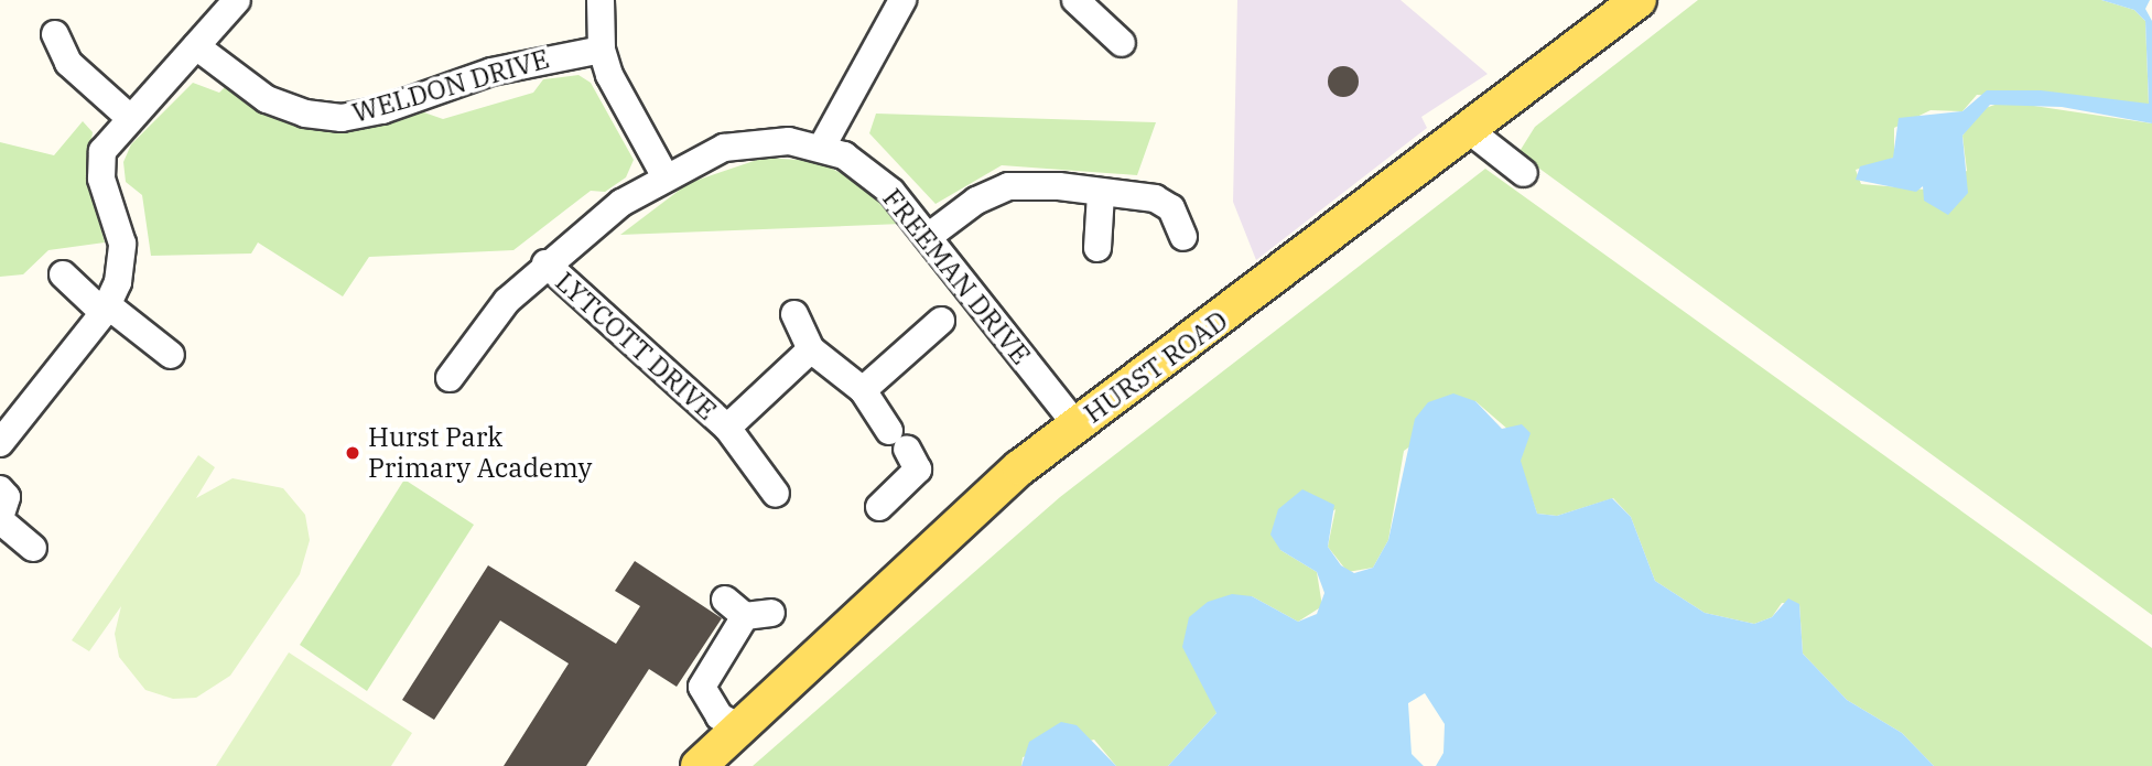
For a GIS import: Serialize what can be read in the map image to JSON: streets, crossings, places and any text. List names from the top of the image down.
{
  "streets": {
    "main road": ["HURST ROAD"],
    "street": ["WELDON DRIVE", "FREEMAN DRIVE", "LYTCOTT DRIVE"]
  },
  "crossings": [
    ["FREEMAN DRIVE", "LYTCOTT DRIVE"],
    ["FREEMAN DRIVE", "HURST ROAD"]
  ],
  "places": ["Hurst Park Primary Academy"]
}
